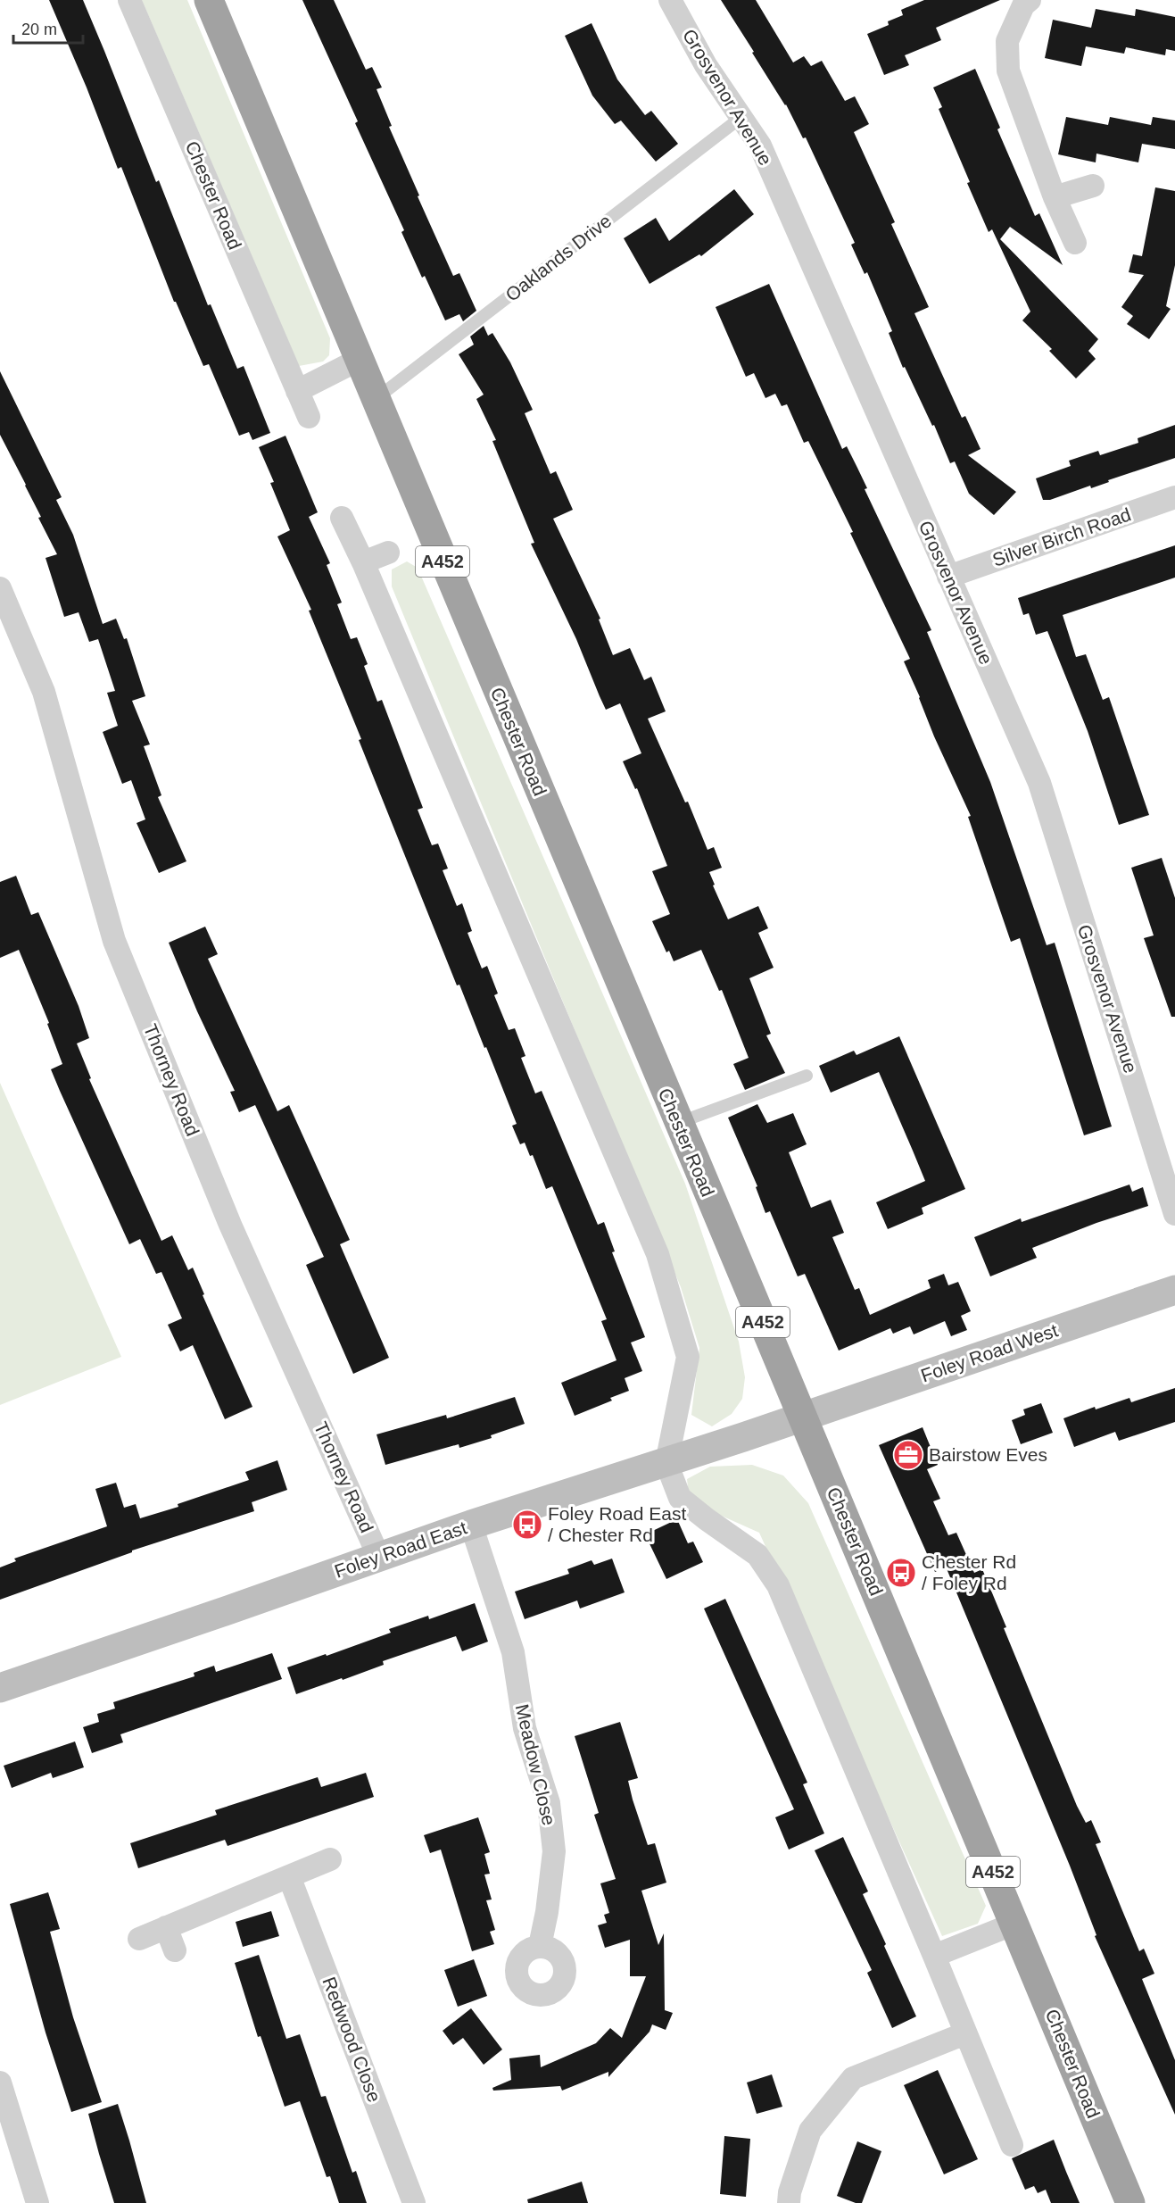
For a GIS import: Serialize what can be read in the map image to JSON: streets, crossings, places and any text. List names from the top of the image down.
{
  "streets": {
    "highway": ["Chester Road", "A452"],
    "main road": ["Foley Road West", "Foley Road East"],
    "street": [
      "Grosvenor Avenue",
      "Silver Birch Road",
      "Thorney Road",
      "Meadow Close",
      "Redwood Close"
    ],
    "lane": ["Oaklands Drive"]
  },
  "crossings": [
    ["Grosvenor Avenue", "Oaklands Drive"],
    ["Grosvenor Avenue", "Silver Birch Road"],
    ["Chester Road", "Oaklands Drive"],
    ["Chester Road", "Foley Road West"],
    ["Chester Road", "Foley Road East"],
    ["Thorney Road", "Foley Road East"],
    ["Foley Road West", "Foley Road East"],
    ["Foley Road East", "Meadow Close"]
  ],
  "places": {
    "office": ["Bairstow Eves"],
    "bus stop": ["Foley Road East / Chester Rd", "Chester Rd / Foley Rd"]
  },
  "scale_bar": "20 m"
}
